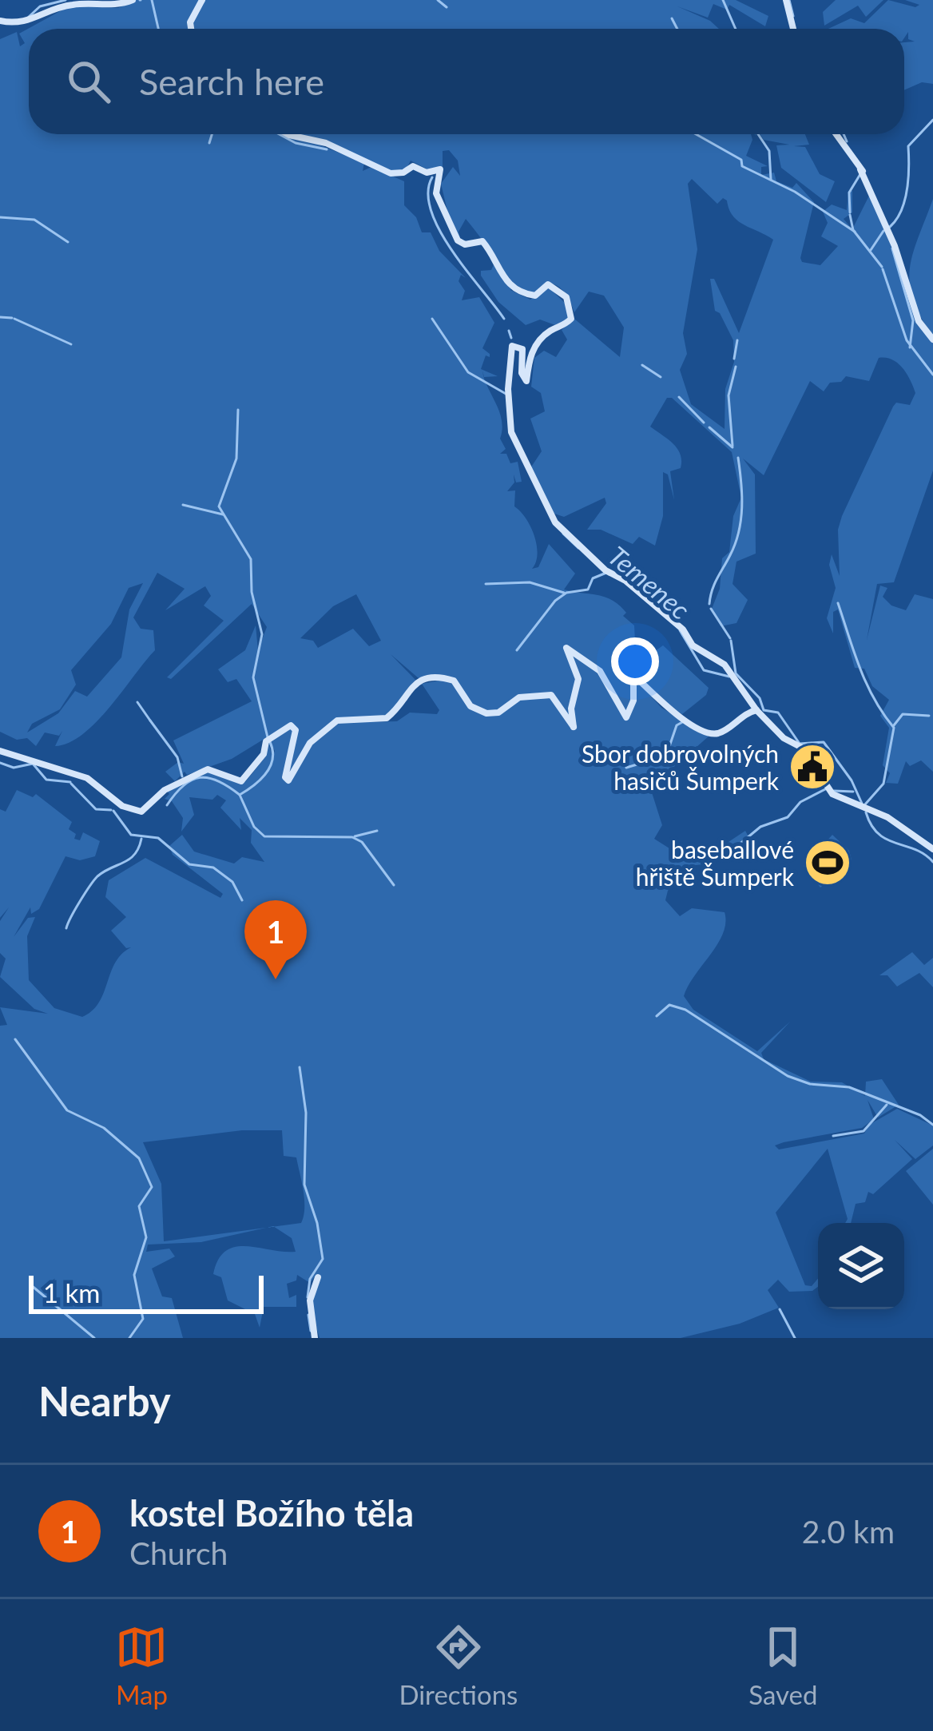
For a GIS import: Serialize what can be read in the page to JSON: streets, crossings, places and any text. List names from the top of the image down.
{
  "water": ["Temenec"],
  "places": {
    "public building": ["Sbor dobrovolných hasičů Šumperk"],
    "sports": ["baseballové hřiště Šumperk"]
  },
  "scale_bar": "1 km",
  "page": {
    "search": "Search here",
    "pins": "1",
    "scale": "1 km",
    "heading": "Nearby",
    "list": [
      {
        "mark": "1",
        "name": "kostel Božího těla",
        "note": "Church",
        "value": "2.0 km"
      }
    ],
    "nav": ["Map", "Directions", "Saved"]
  }
}
